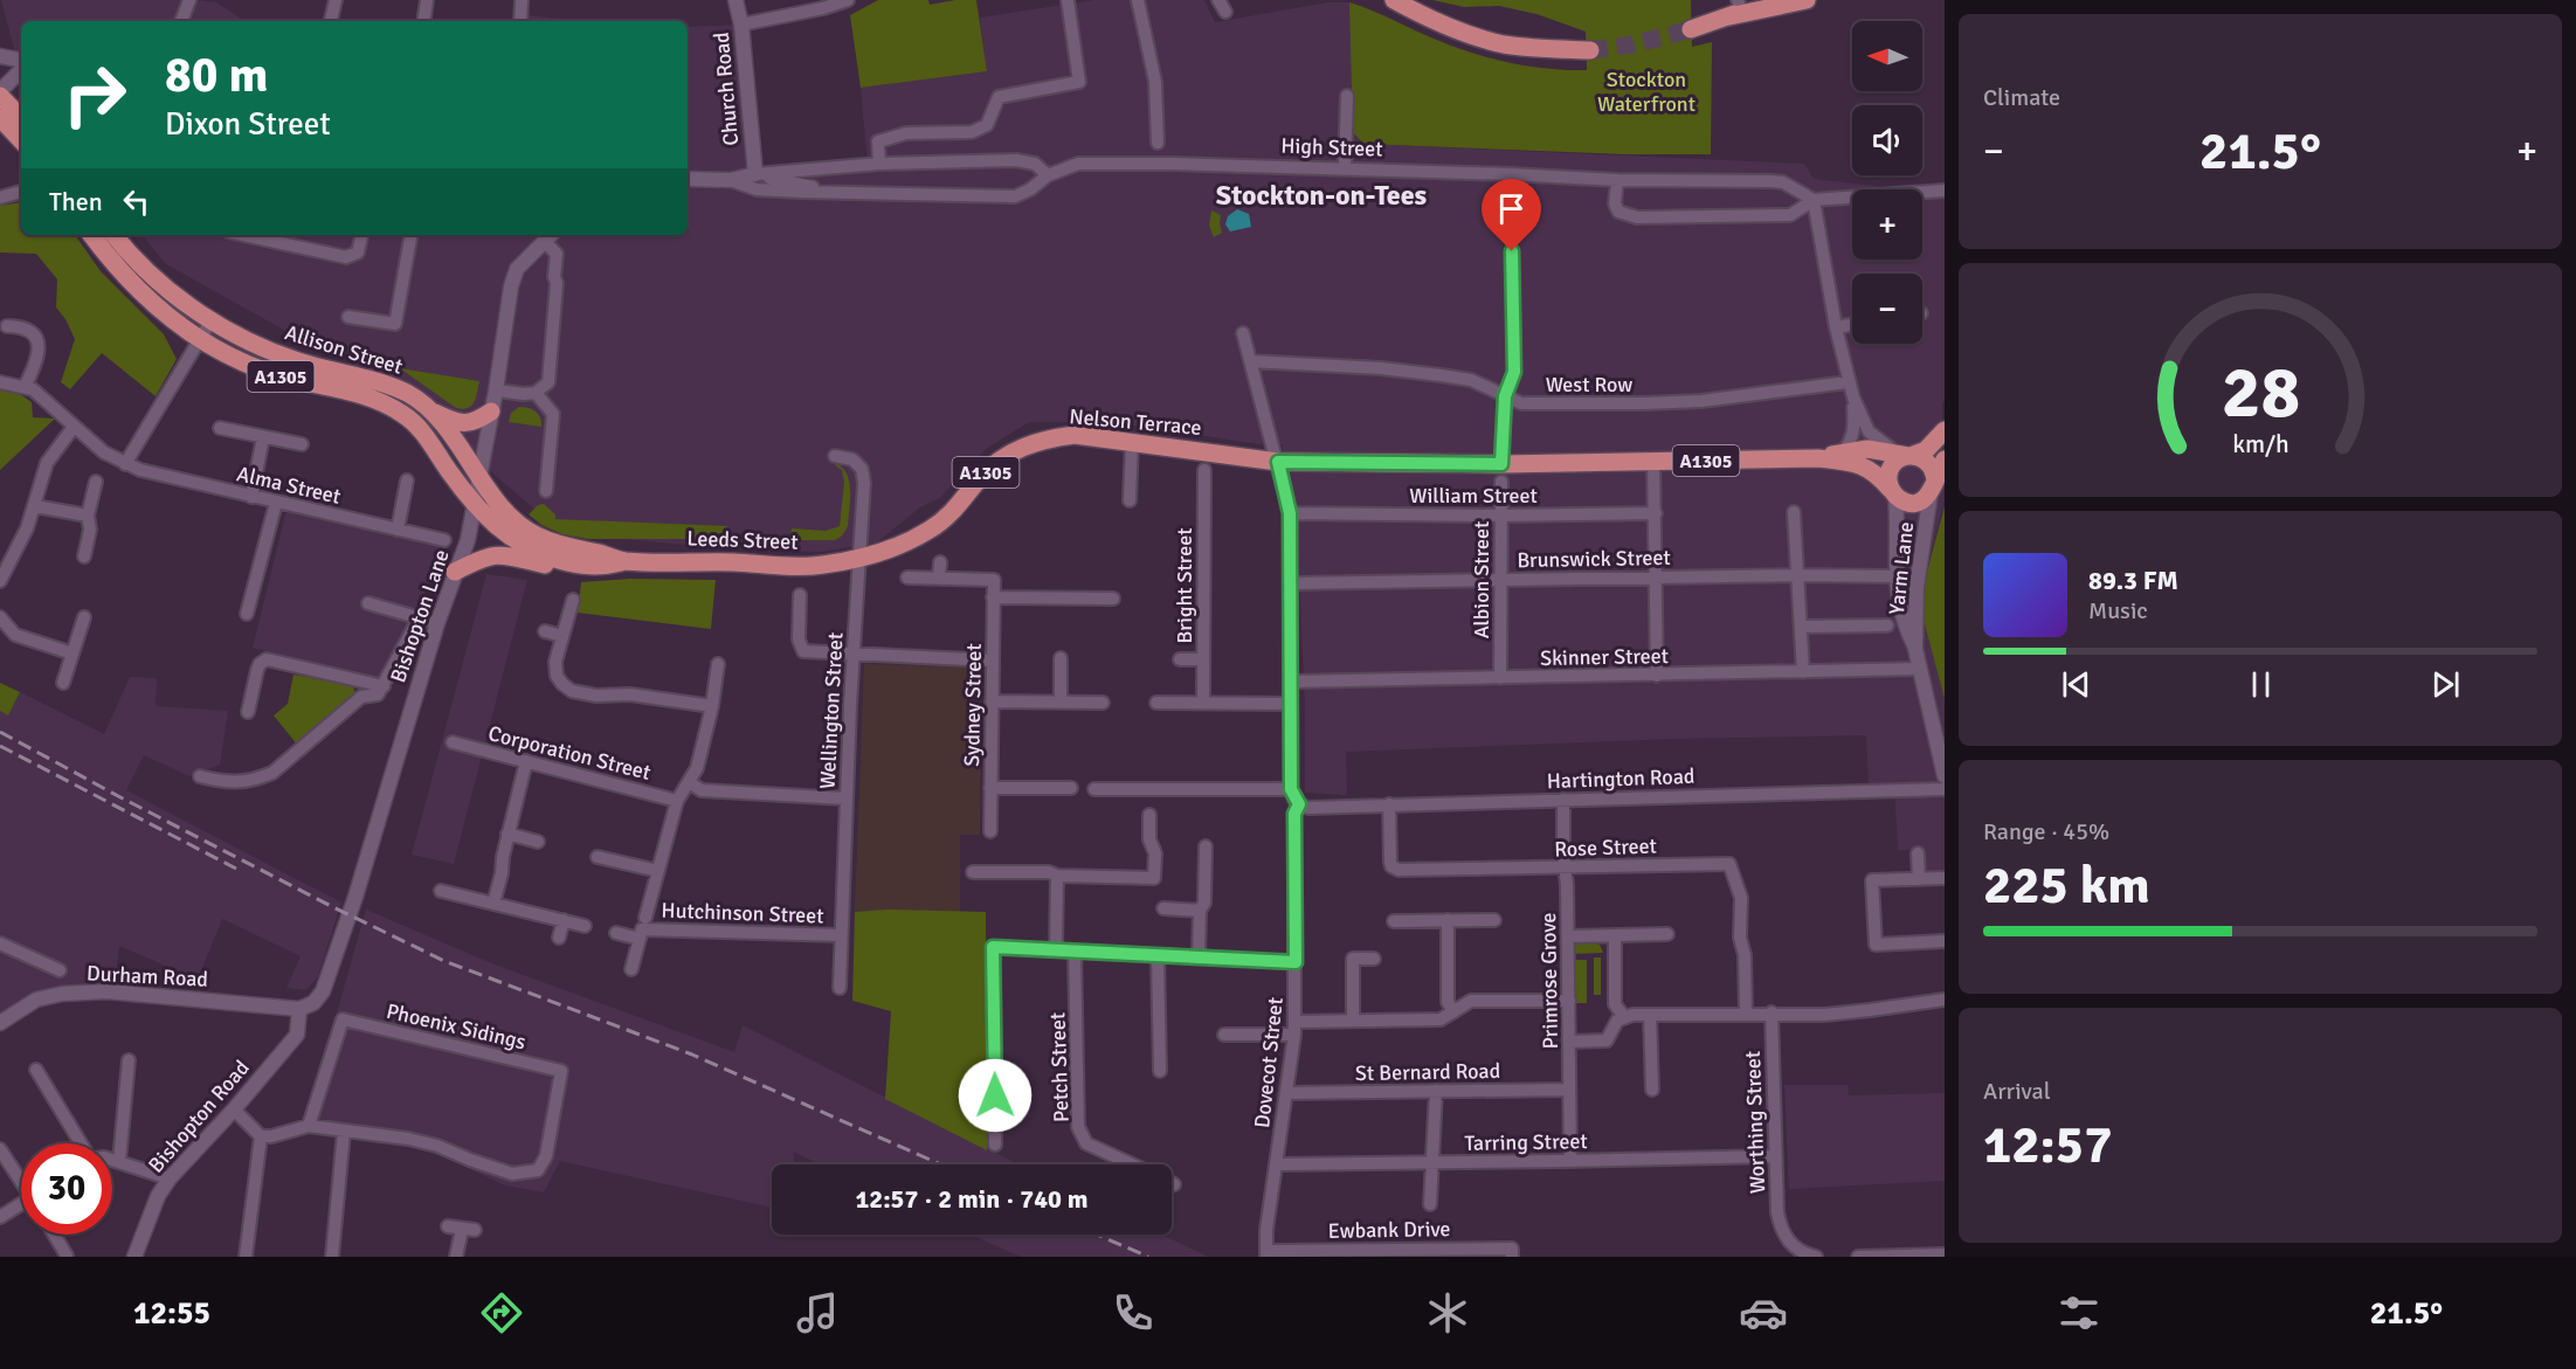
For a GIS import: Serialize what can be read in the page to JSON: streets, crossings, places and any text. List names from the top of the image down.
{
  "streets": {
    "main road": [
      "Allison Street",
      "A1305",
      "Nelson Terrace",
      "Leeds Street"
    ],
    "street": [
      "Church Road",
      "High Street",
      "West Row",
      "Alma Street",
      "William Street",
      "Brunswick Street",
      "Yarm Lane",
      "Albion Street",
      "Bright Street",
      "Bishopton Lane",
      "Skinner Street",
      "Sydney Street",
      "Wellington Street",
      "Corporation Street",
      "Hartington Road",
      "Rose Street",
      "Hutchinson Street",
      "Durham Road",
      "Primrose Grove",
      "Phoenix Sidings",
      "Dovecot Street",
      "Petch Street",
      "St Bernard Road",
      "Bishopton Road",
      "Worthing Street",
      "Tarring Street",
      "Ewbank Drive"
    ]
  },
  "crossings": [
    ["Church Road", "High Street"],
    ["Allison Street", "Leeds Street"],
    ["Allison Street", "Bishopton Lane"],
    ["A1305", "Nelson Terrace"],
    ["A1305", "Leeds Street"],
    ["A1305", "Yarm Lane"],
    ["A1305", "Albion Street"],
    ["A1305", "Bishopton Lane"],
    ["West Row", "Albion Street"],
    ["Nelson Terrace", "Leeds Street"],
    ["Nelson Terrace", "Wellington Street"],
    ["William Street", "Albion Street"],
    ["Leeds Street", "Bishopton Lane"],
    ["Leeds Street", "Wellington Street"],
    ["Brunswick Street", "Yarm Lane"],
    ["Brunswick Street", "Albion Street"],
    ["Yarm Lane", "Skinner Street"],
    ["Albion Street", "Skinner Street"],
    ["Bishopton Lane", "Durham Road"],
    ["Bishopton Lane", "Bishopton Road"],
    ["Wellington Street", "Hutchinson Street"],
    ["Hartington Road", "Rose Street"],
    ["Hartington Road", "Primrose Grove"],
    ["Hartington Road", "Dovecot Street"],
    ["Rose Street", "Primrose Grove"],
    ["Durham Road", "Bishopton Road"],
    ["Primrose Grove", "St Bernard Road"],
    ["Primrose Grove", "Tarring Street"],
    ["Dovecot Street", "St Bernard Road"],
    ["Dovecot Street", "Tarring Street"],
    ["Dovecot Street", "Ewbank Drive"],
    ["Worthing Street", "Tarring Street"]
  ],
  "districts": ["Stockton-on-Tees"],
  "parks": ["Stockton Waterfront"],
  "north": "left",
  "page": {
    "tile": [
      "Climate",
      ["Range · 45%", "225 km"],
      ["Arrival", "12:57"]
    ],
    "map_buttons": ["+", "−"],
    "turn": ["80 m", "Dixon Street"],
    "heat": ["−", "21.5°", "+"],
    "then": "Then",
    "song": ["89.3 FM", "Music"],
    "limit": "30",
    "trip": "12:57 · 2 min · 740 m",
    "tabs": ["12:55", "21.5°"],
    "gauge": ["28", "km/h"]
  }
}
